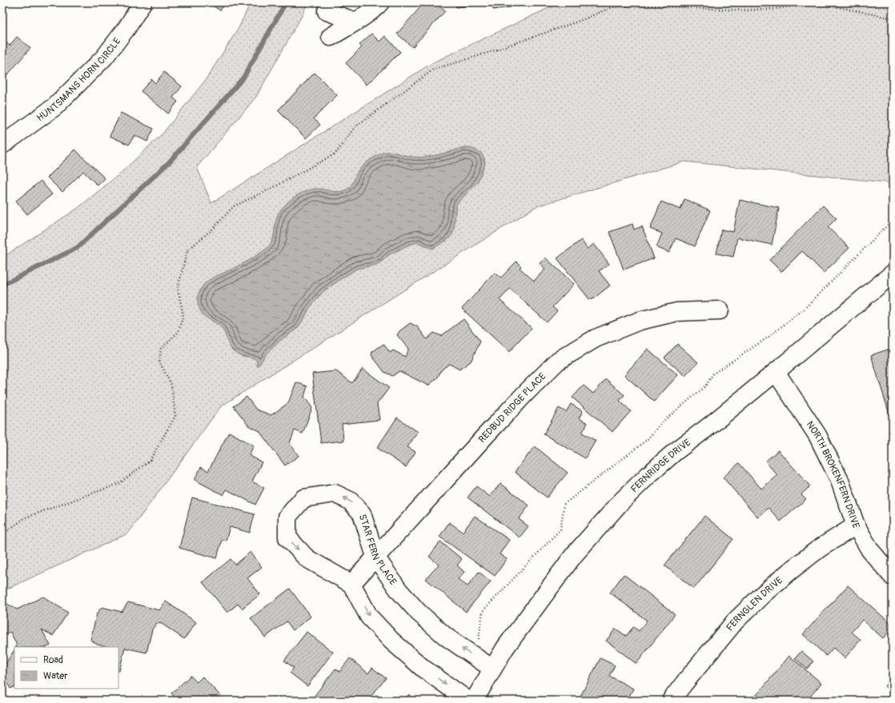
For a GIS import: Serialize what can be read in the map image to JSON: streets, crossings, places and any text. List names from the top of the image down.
{
  "streets": {
    "street": [
      "HUNTSMANS HORN CIRCLE",
      "REDBUD RIDGE PLACE",
      "FERNRIDGE DRIVE",
      "NORTH BROKENFERN DRIVE",
      "STAR FERN PLACE",
      "FERNGLEN DRIVE"
    ]
  },
  "crossings": [
    ["REDBUD RIDGE PLACE", "STAR FERN PLACE"],
    ["FERNRIDGE DRIVE", "NORTH BROKENFERN DRIVE"],
    ["FERNRIDGE DRIVE", "STAR FERN PLACE"],
    ["NORTH BROKENFERN DRIVE", "FERNGLEN DRIVE"]
  ],
  "legend": ["Road", "Water"]
}
